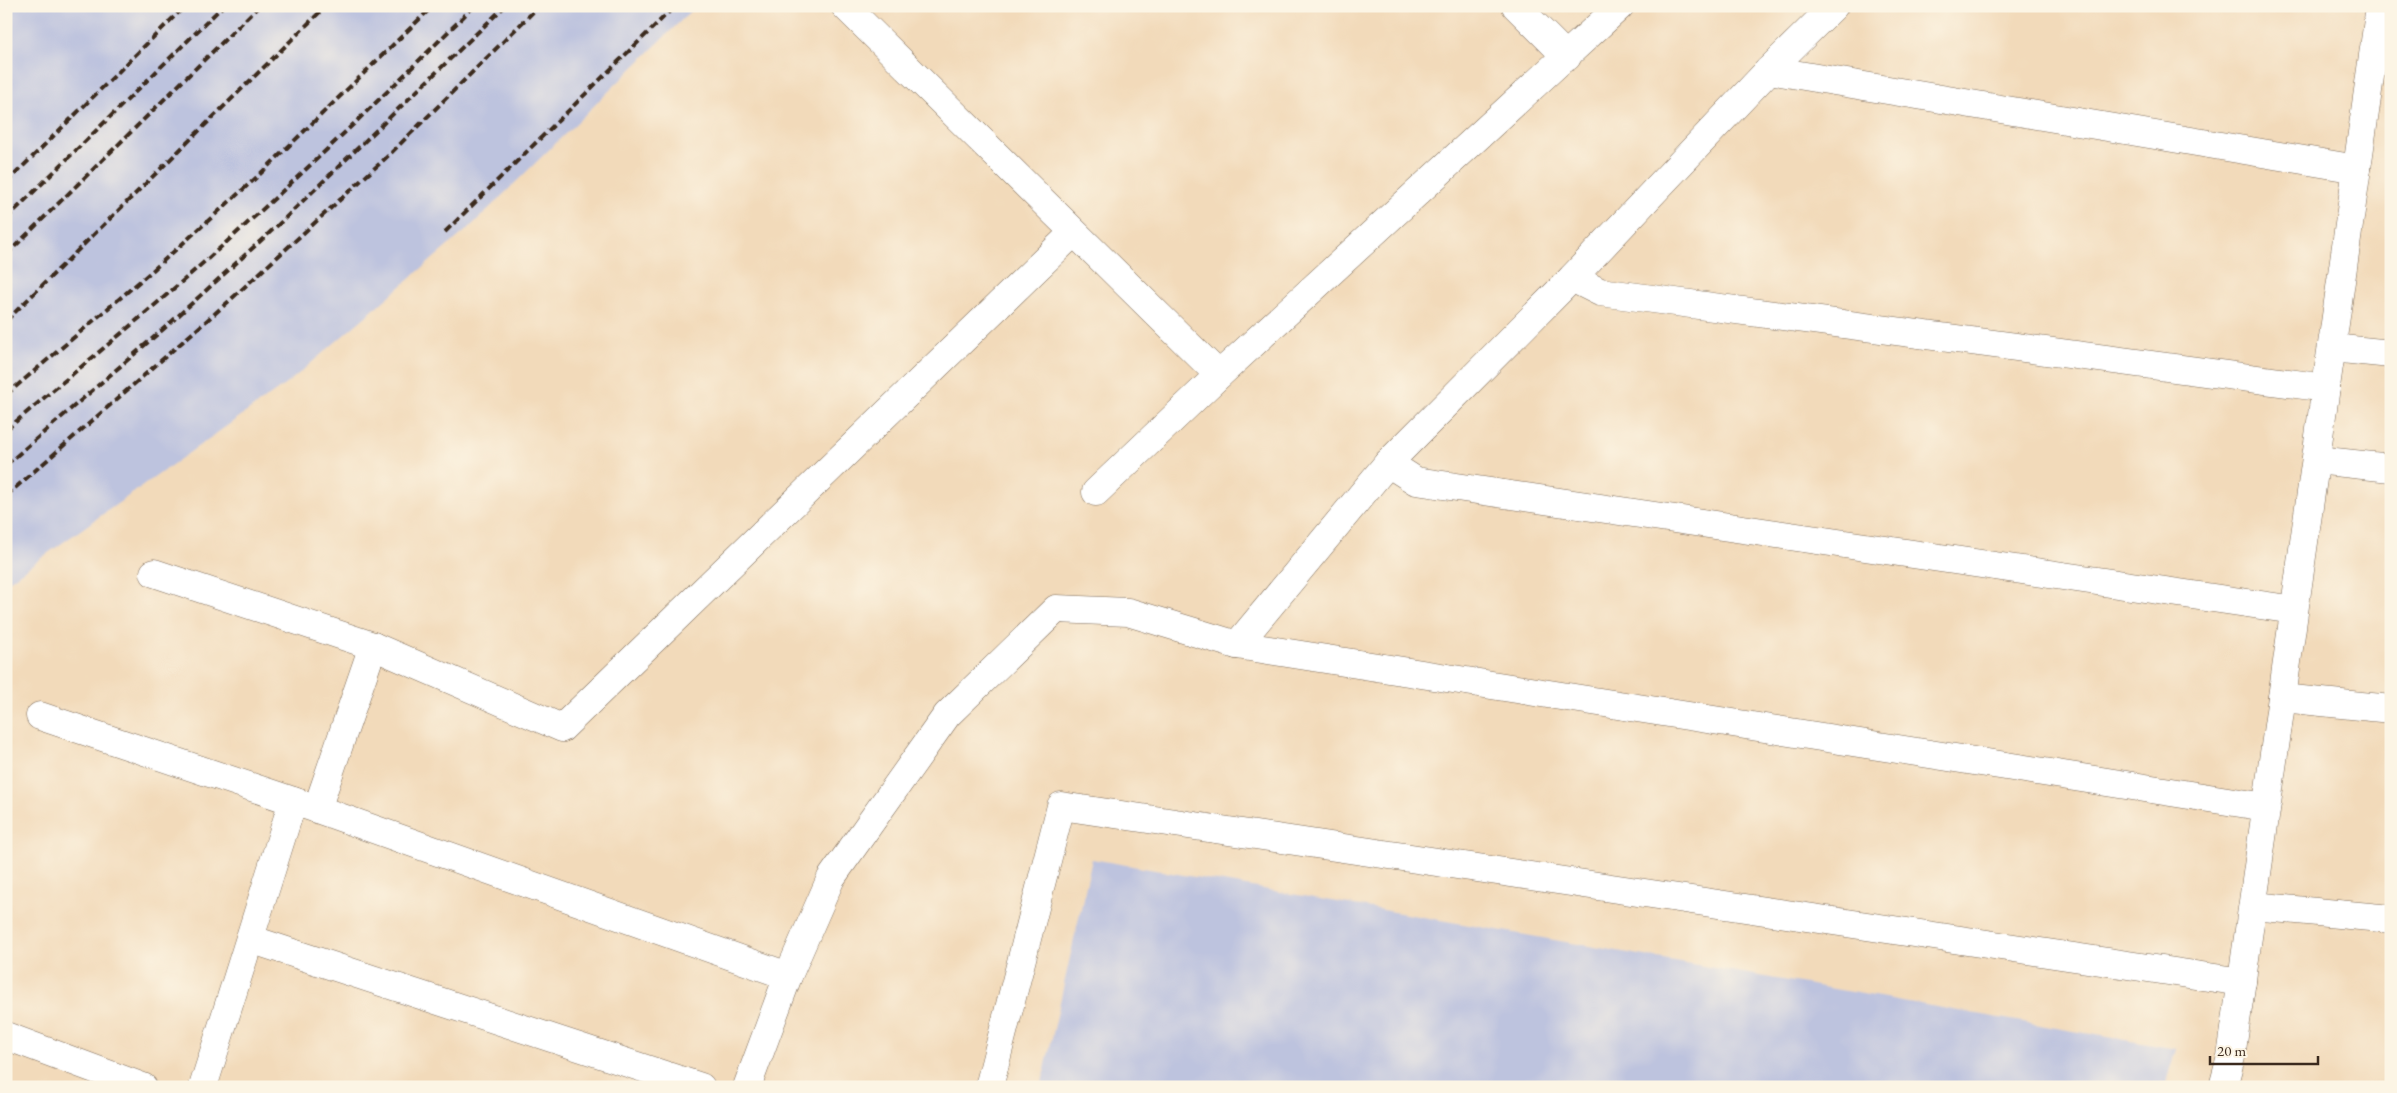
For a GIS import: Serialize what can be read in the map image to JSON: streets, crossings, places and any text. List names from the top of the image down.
{
  "scale_bar": "20 m"
}
